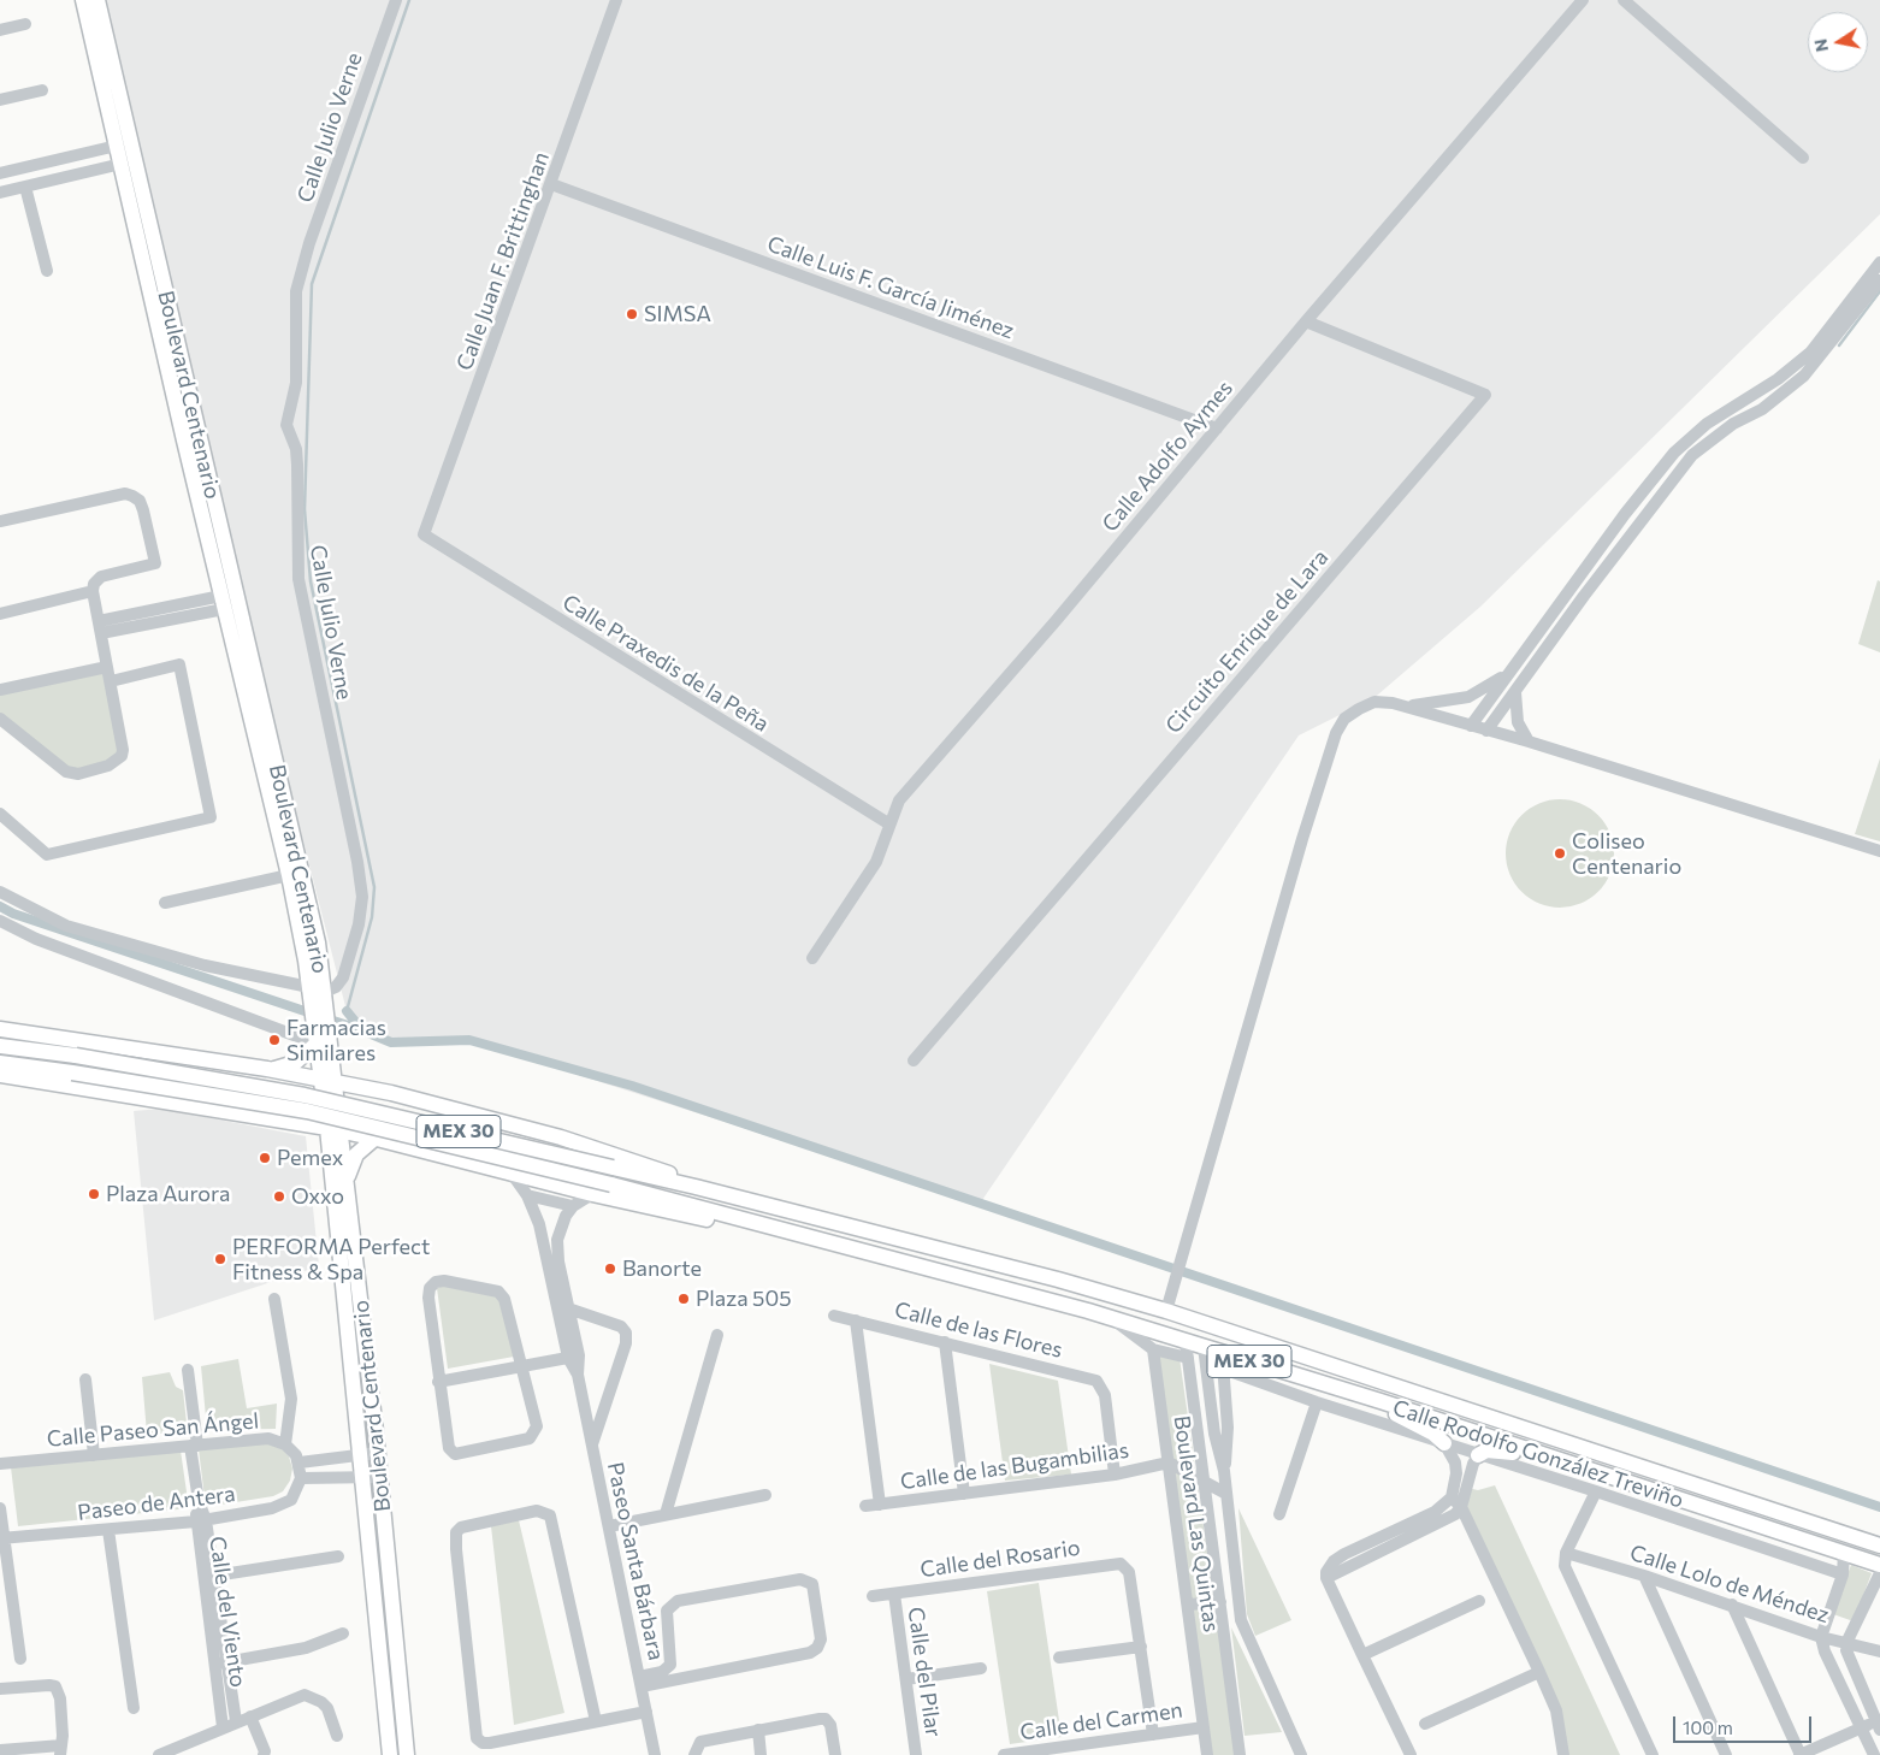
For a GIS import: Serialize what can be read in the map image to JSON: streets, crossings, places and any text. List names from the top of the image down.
{
  "streets": {
    "main road": ["Boulevard Centenario", "MEX 30"],
    "street": [
      "Calle Julio Verne",
      "Calle Juan F. Brittinghan",
      "Calle Luis F. García Jiménez",
      "Calle Adolfo Aymes",
      "Circuito Enrique de Lara",
      "Calle Praxedis de la Peña",
      "Calle de las Flores",
      "Calle Paseo San Ángel",
      "Calle Rodolfo González Treviño",
      "Calle de las Bugambilias",
      "Paseo de Antera",
      "Boulevard Las Quintas",
      "Calle del Rosario",
      "Paseo Santa Bárbara",
      "Calle Lolo de Méndez",
      "Calle del Viento",
      "Calle del Pilar",
      "Calle del Carmen"
    ]
  },
  "crossings": [
    ["Calle Julio Verne", "Boulevard Centenario"],
    ["Calle Juan F. Brittinghan", "Calle Luis F. García Jiménez"],
    ["Calle Juan F. Brittinghan", "Calle Praxedis de la Peña"],
    ["Calle Luis F. García Jiménez", "Calle Adolfo Aymes"],
    ["Calle Adolfo Aymes", "Circuito Enrique de Lara"],
    ["Calle Adolfo Aymes", "Calle Praxedis de la Peña"],
    ["MEX 30", "Boulevard Las Quintas"],
    ["Calle de las Flores", "Calle de las Bugambilias"],
    ["Calle Paseo San Ángel", "Calle del Viento"],
    ["Calle de las Bugambilias", "Boulevard Las Quintas"],
    ["Paseo de Antera", "Calle del Viento"],
    ["Boulevard Las Quintas", "Calle del Carmen"],
    ["Calle del Rosario", "Calle del Pilar"]
  ],
  "places": [
    "SIMSA",
    "Coliseo Centenario",
    "Farmacias Similares",
    "Pemex",
    "Plaza Aurora",
    "Oxxo",
    "PERFORMA Perfect Fitness & Spa",
    "Banorte",
    "Plaza 505"
  ],
  "scale_bar": "100 m",
  "north": "left"
}
